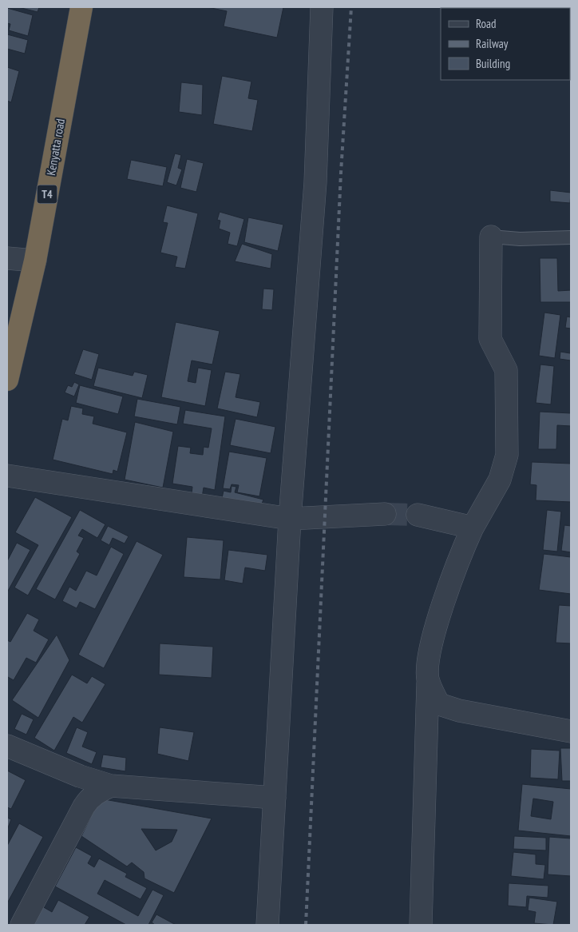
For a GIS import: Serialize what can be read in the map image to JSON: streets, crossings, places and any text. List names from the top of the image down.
{
  "streets": {
    "highway": ["Kenyatta road", "T4"]
  },
  "legend": ["Road", "Railway", "Building"]
}
